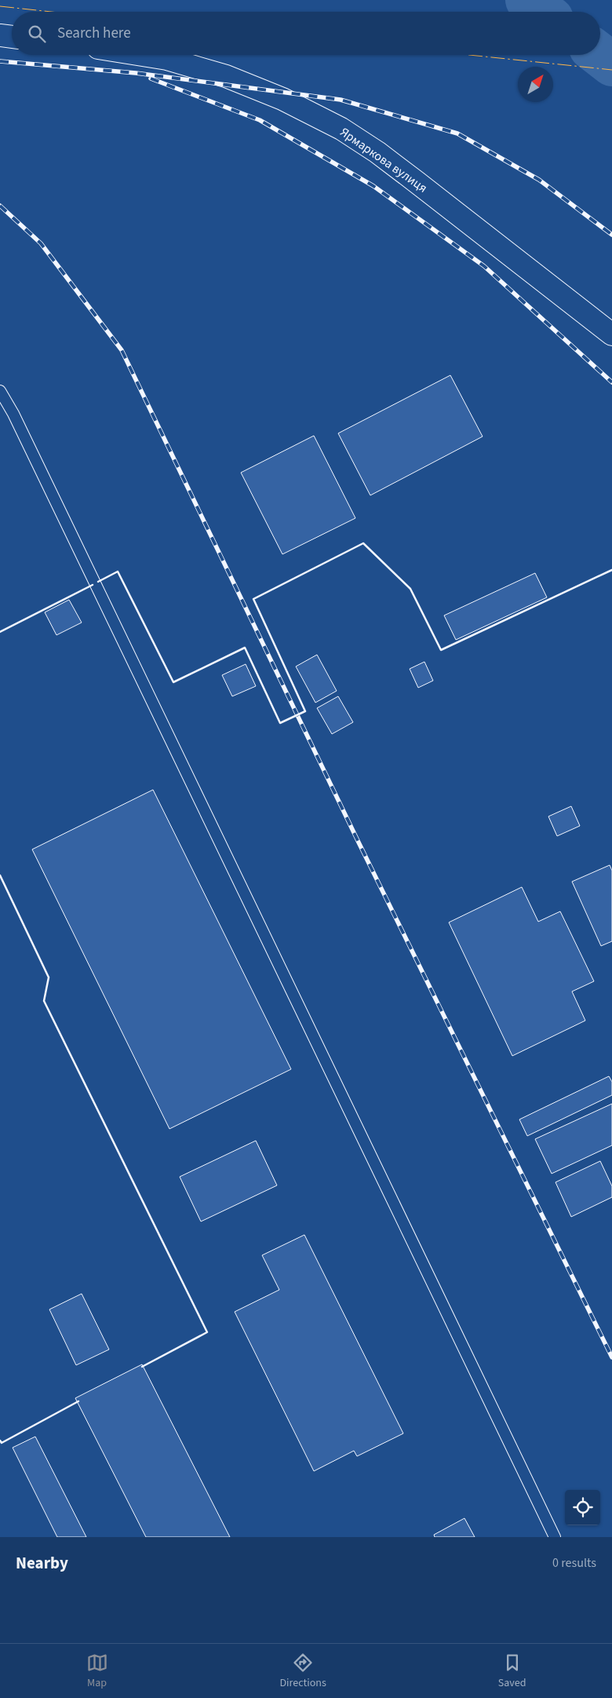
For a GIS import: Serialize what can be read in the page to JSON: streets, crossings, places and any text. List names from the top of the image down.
{
  "streets": {
    "street": ["Ярмаркова вулиця"]
  },
  "north": "top right",
  "page": {
    "search": "Search here",
    "heading": ["Nearby", "0 results"],
    "nav": ["Map", "Directions", "Saved"]
  }
}
